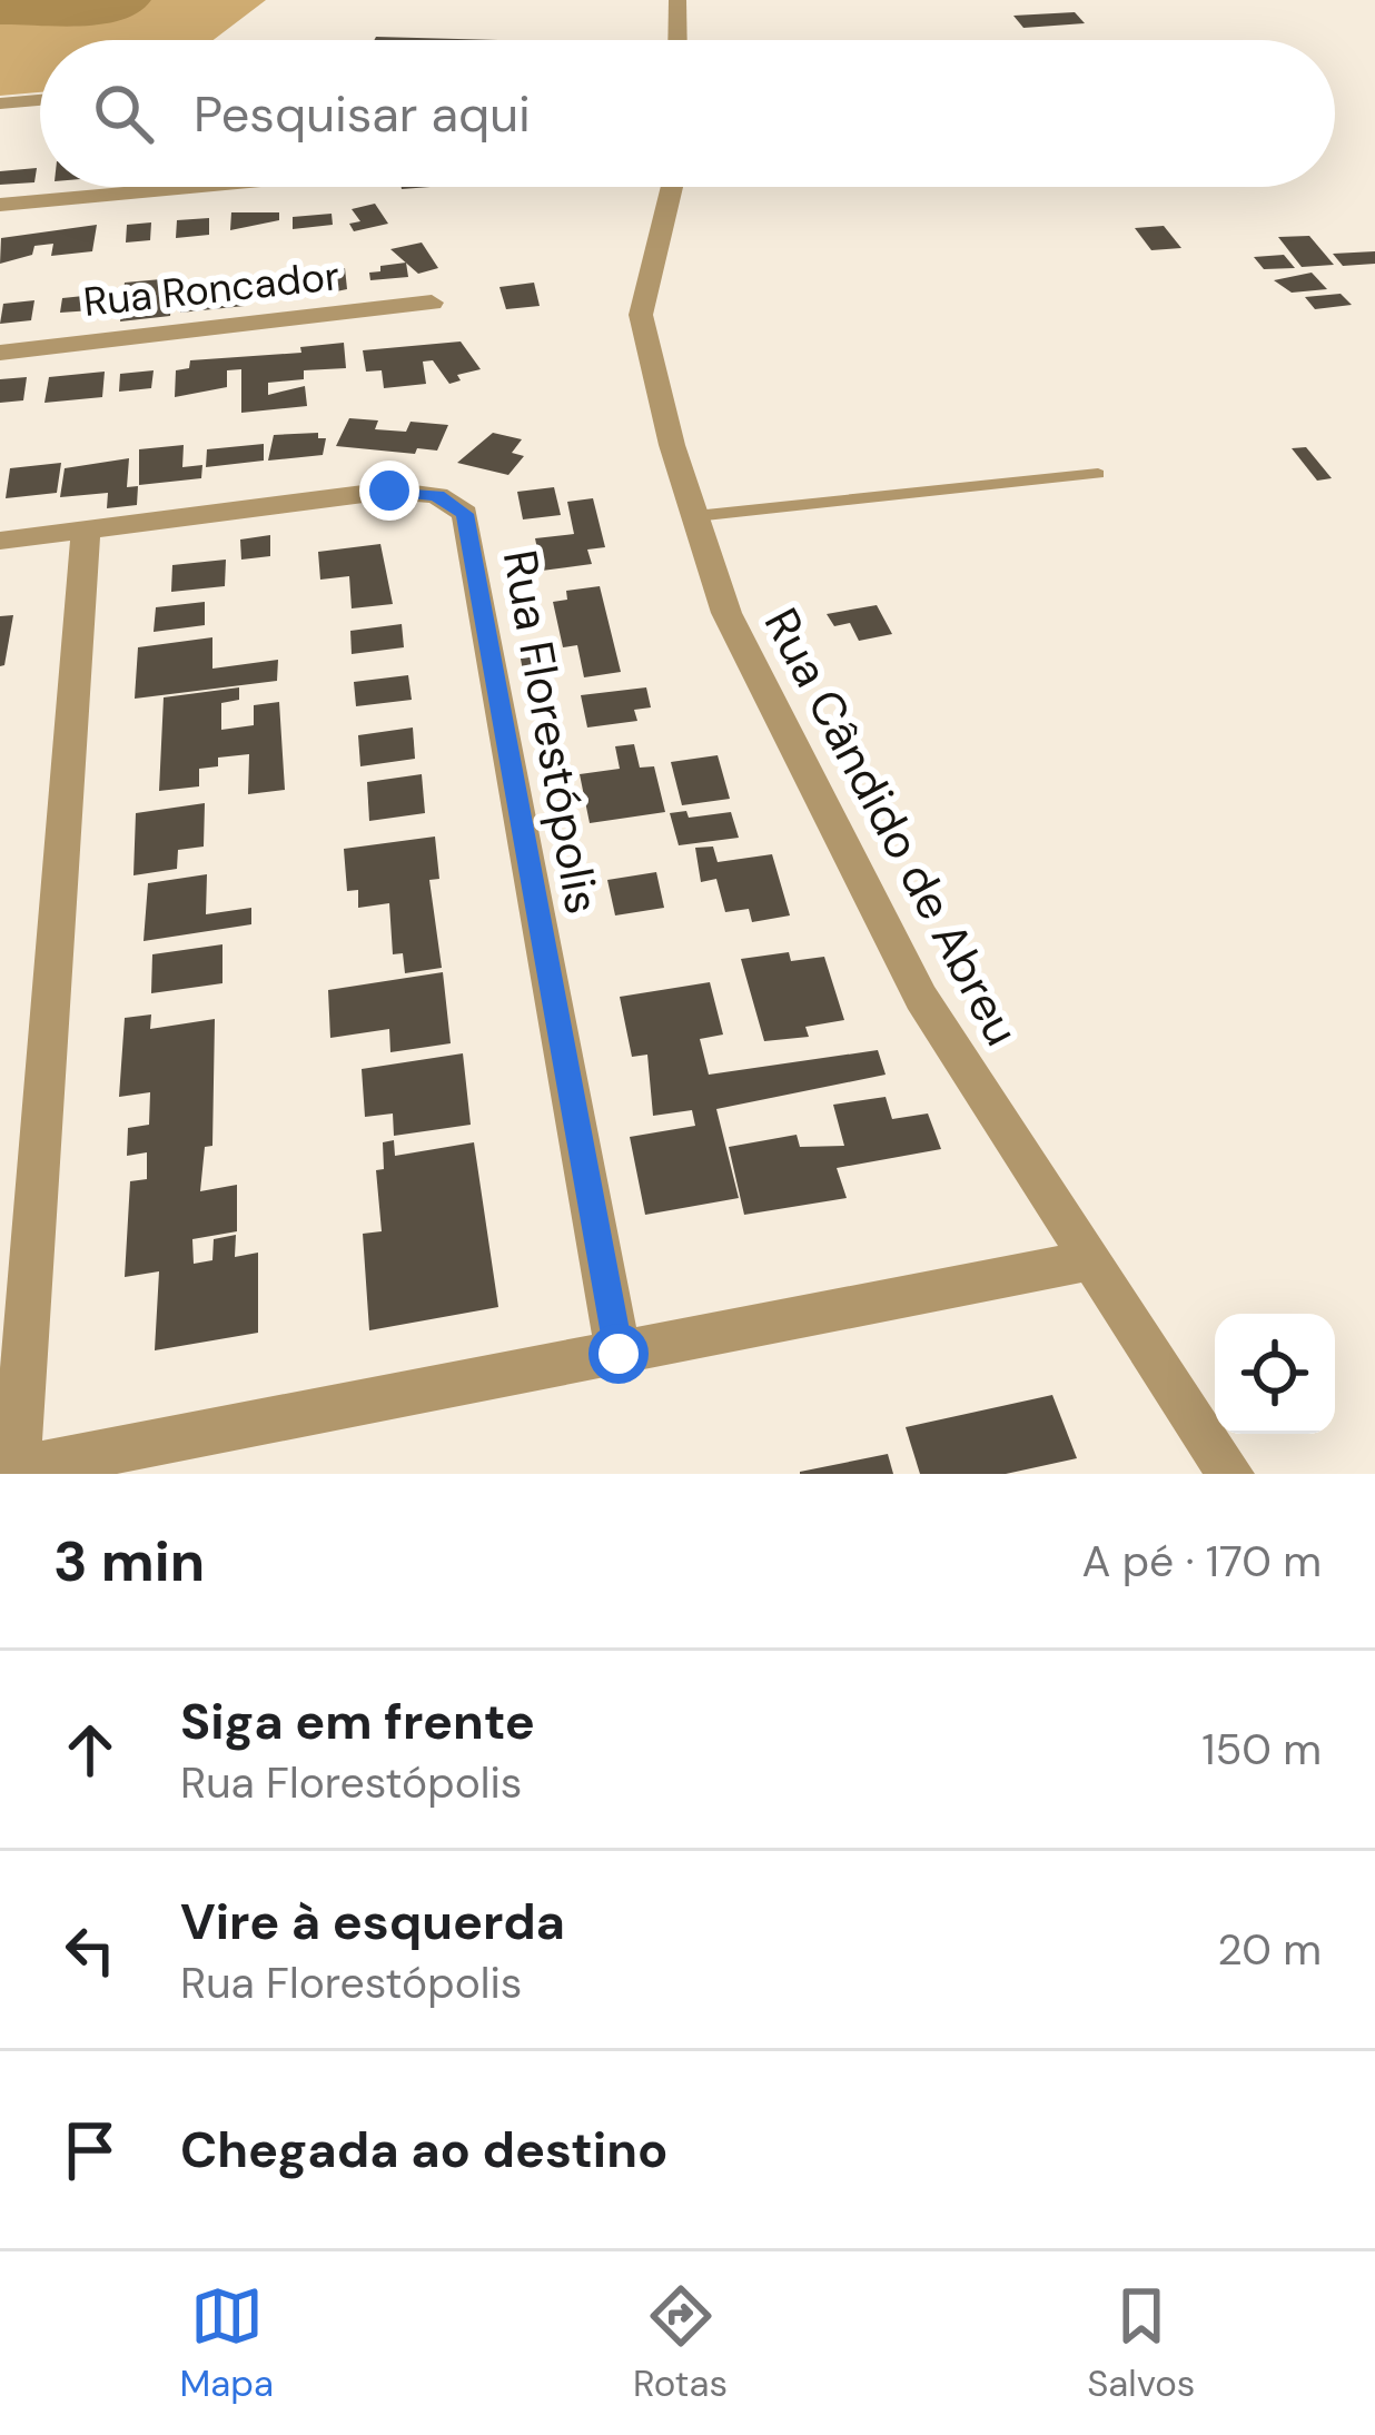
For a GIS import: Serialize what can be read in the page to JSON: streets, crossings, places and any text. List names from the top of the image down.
{
  "streets": {
    "street": ["Rua Roncador", "Rua Florestópolis", "Rua Cândido de Abreu"]
  },
  "page": {
    "search": "Pesquisar aqui",
    "heading": ["3 min", "A pé · 170 m"],
    "list": [
      ["Siga em frente", "Rua Florestópolis", "150 m"],
      ["Vire à esquerda", "Rua Florestópolis", "20 m"],
      "Chegada ao destino"
    ],
    "nav": ["Mapa", "Rotas", "Salvos"]
  }
}
